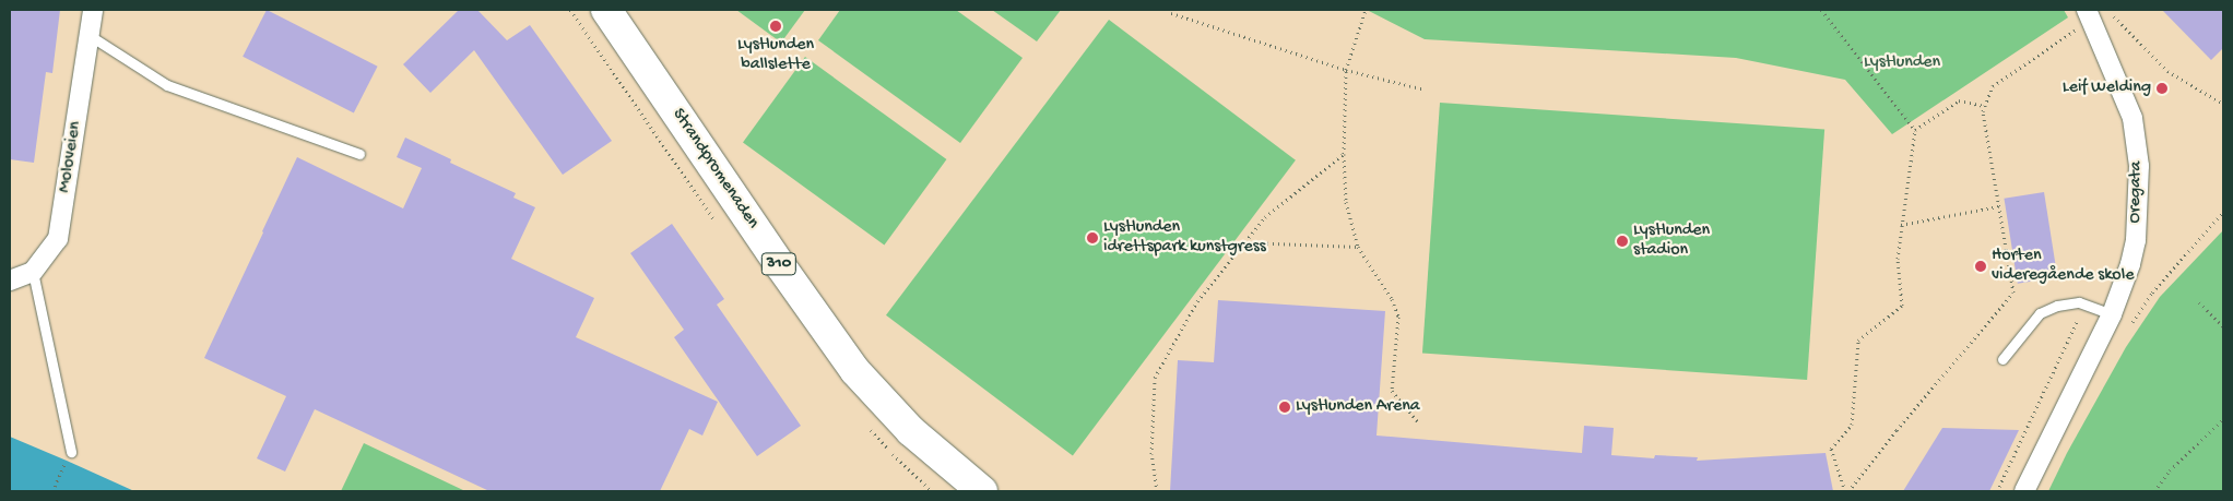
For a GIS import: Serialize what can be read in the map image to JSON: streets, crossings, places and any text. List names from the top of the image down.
{
  "streets": {
    "main road": ["Strandpromenaden", "310"],
    "street": ["Moloveien", "Oregata"]
  },
  "parks": ["Lystlunden"],
  "places": [
    "Lystlunden ballslette",
    "Leif Welding",
    "Lystlunden idrettspark kunstgress",
    "Lystlunden stadion",
    "Horten videregående skole",
    "Lystlunden Arena"
  ]
}
